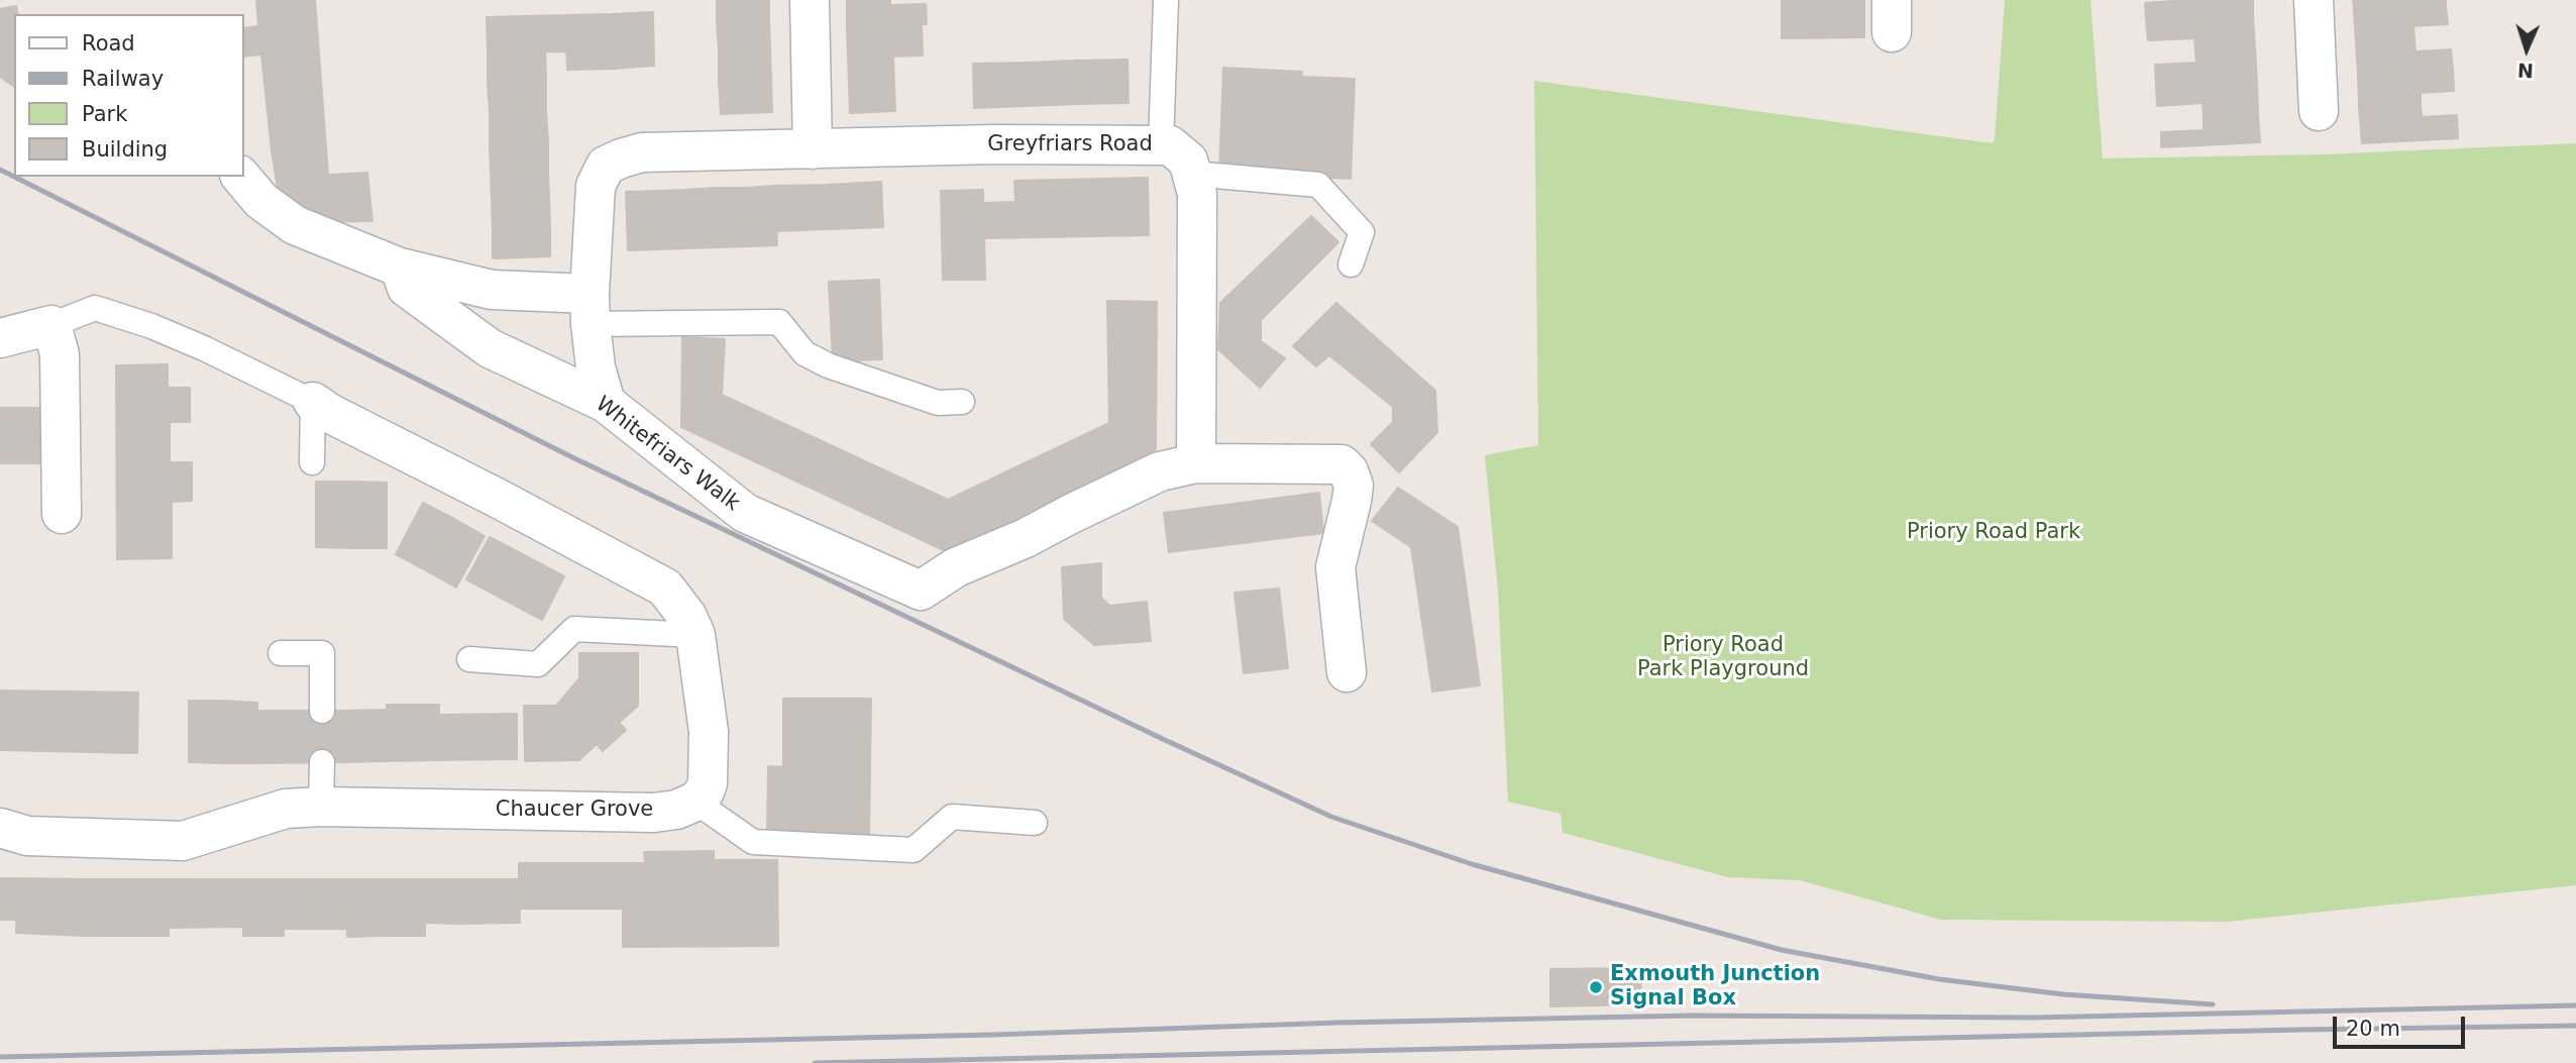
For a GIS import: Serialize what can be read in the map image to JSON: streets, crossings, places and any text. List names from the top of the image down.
{
  "streets": {
    "street": ["Greyfriars Road", "Whitefriars Walk", "Chaucer Grove"]
  },
  "crossings": [
    ["Greyfriars Road", "Whitefriars Walk"]
  ],
  "parks": ["Priory Road Park", "Priory Road Park Playground"],
  "places": ["Exmouth Junction Signal Box"],
  "legend": [
    "Road",
    "Railway",
    "Park",
    "Building"
  ],
  "scale_bar": "20 m",
  "north": "bottom"
}
